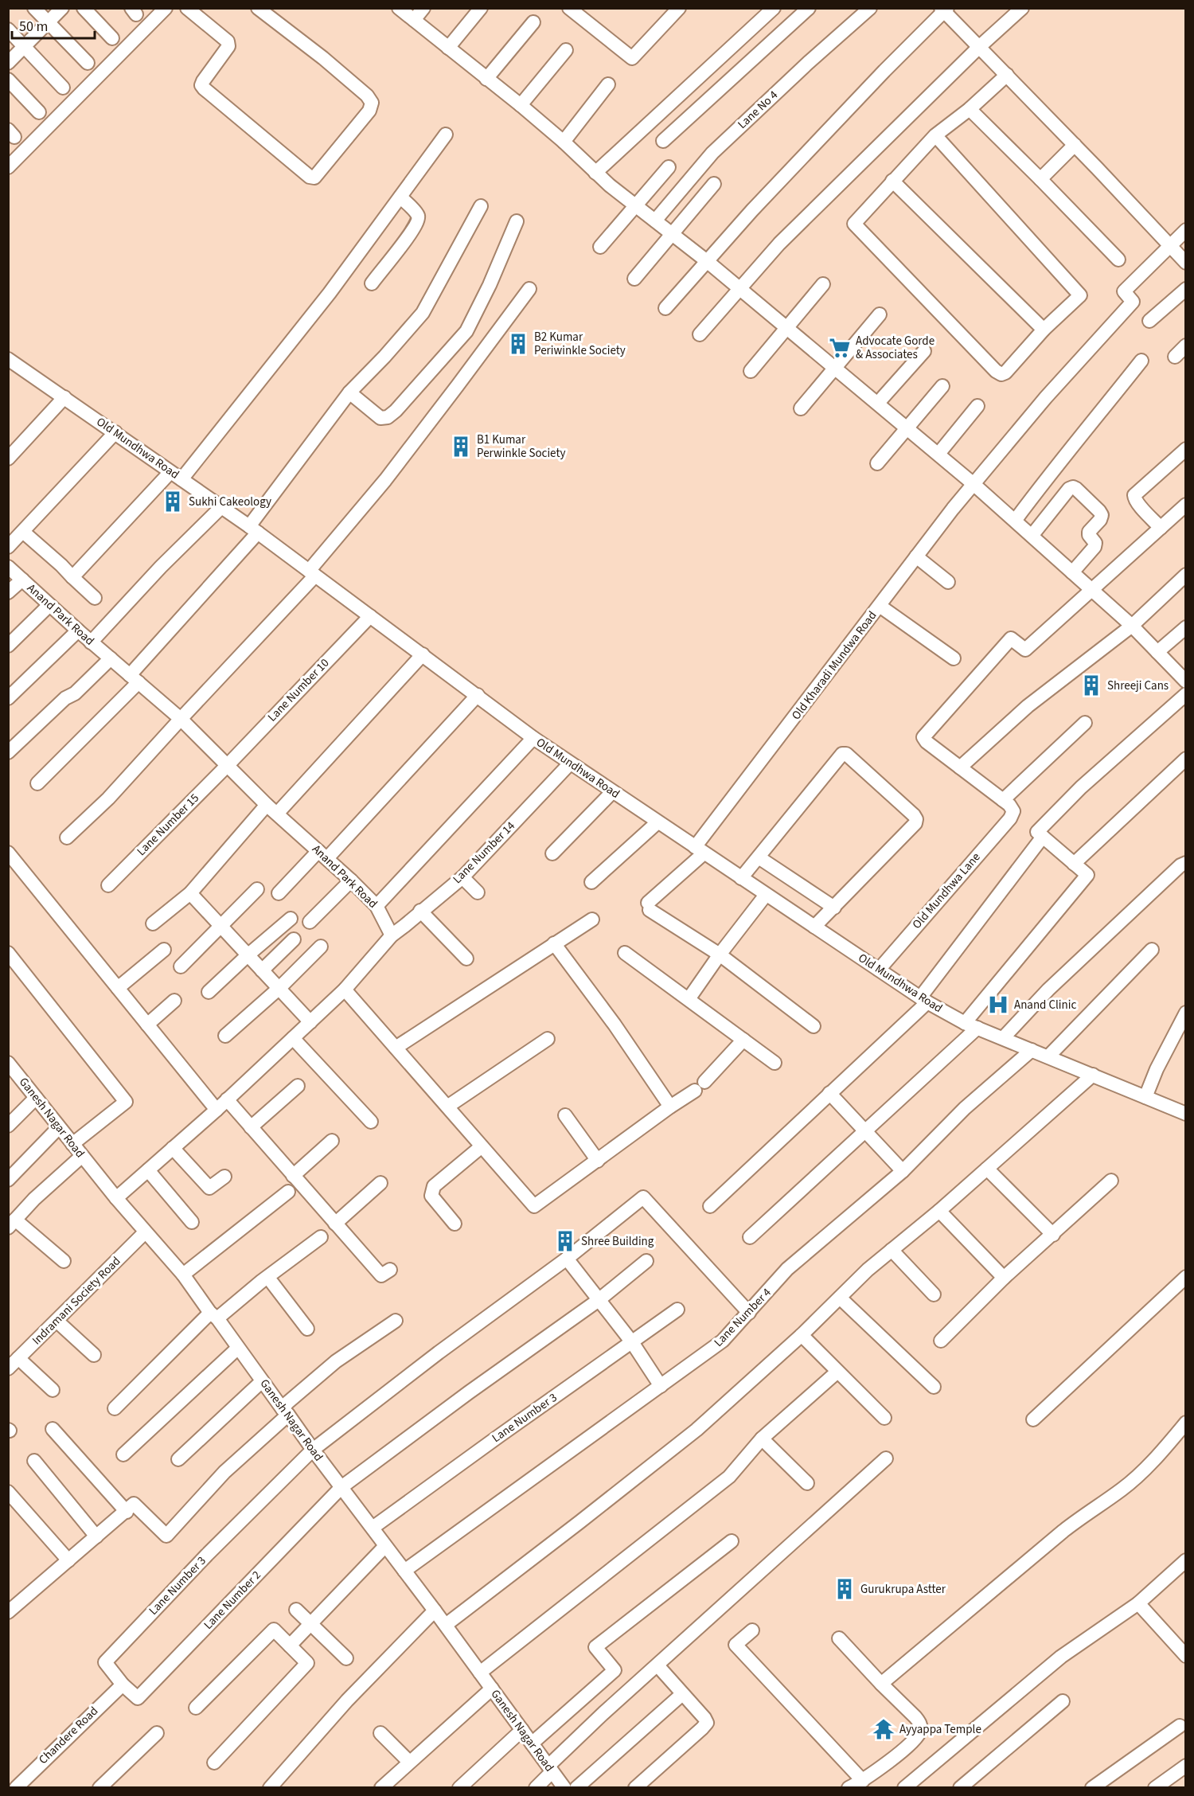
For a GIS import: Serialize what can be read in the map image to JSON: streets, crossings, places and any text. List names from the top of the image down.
{
  "streets": {
    "street": [
      "Lane No 4",
      "Old Mundhwa Road",
      "Anand Park Road",
      "Old Kharadi Mundwa Road",
      "Lane Number 10",
      "Lane Number 15",
      "Lane Number 14",
      "Old Mundhwa Lane",
      "Ganesh Nagar Road",
      "Indramani Society Road",
      "Lane Number 4",
      "Lane Number 3",
      "Lane Number 2",
      "Chandere Road"
    ]
  },
  "crossings": [
    ["Old Mundhwa Road", "Old Kharadi Mundwa Road"],
    ["Old Mundhwa Road", "Lane Number 10"],
    ["Old Mundhwa Road", "Lane Number 14"],
    ["Old Mundhwa Road", "Old Mundhwa Lane"],
    ["Old Mundhwa Road", "Lane Number 4"],
    ["Anand Park Road", "Lane Number 10"],
    ["Anand Park Road", "Lane Number 15"],
    ["Anand Park Road", "Lane Number 14"],
    ["Lane Number 10", "Lane Number 15"],
    ["Ganesh Nagar Road", "Indramani Society Road"],
    ["Ganesh Nagar Road", "Lane Number 4"],
    ["Ganesh Nagar Road", "Lane Number 3"],
    ["Ganesh Nagar Road", "Lane Number 2"],
    ["Lane Number 3", "Lane Number 2"],
    ["Lane Number 3", "Chandere Road"],
    ["Lane Number 2", "Chandere Road"]
  ],
  "places": {
    "building": [
      "B2 Kumar Periwinkle Society",
      "B1 Kumar Perwinkle Society",
      "Sukhi Cakeology",
      "Shreeji Cans",
      "Shree Building",
      "Gurukrupa Astter"
    ],
    "supermarket": ["Advocate Gorde & Associates"],
    "hospital": ["Anand Clinic"],
    "temple": ["Ayyappa Temple"]
  },
  "scale_bar": "50 m"
}
